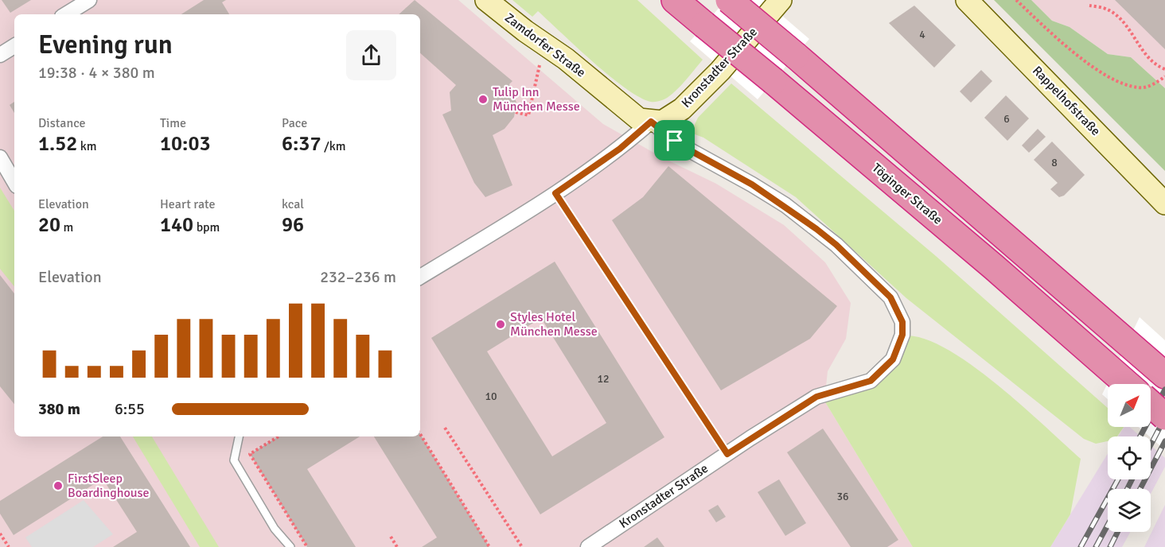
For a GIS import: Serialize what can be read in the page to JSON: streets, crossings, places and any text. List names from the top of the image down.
{
  "streets": {
    "highway": ["Töginger Straße"],
    "street": ["Zamdorfer Straße", "Kronstadter Straße", "Rappelhofstraße"]
  },
  "crossings": [
    ["Zamdorfer Straße", "Kronstadter Straße"]
  ],
  "places": ["Tulip Inn München Messe", "Styles Hotel München Messe", "FirstSleep Boardinghouse"],
  "house_numbers": [
    "4",
    "6",
    "8",
    "12",
    "10",
    "36"
  ],
  "north": "top right",
  "page": {
    "heading": ["Evening run", "19:38 · 4 × 380 m"],
    "stats": [
      ["Distance", "1.52 km"],
      ["Time", "10:03"],
      ["Pace", "6:37 /km"],
      ["Elevation", "20 m"],
      ["Heart rate", "140 bpm"],
      ["kcal", "96"]
    ],
    "chart": ["Elevation", "232–236 m"],
    "list": [
      {
        "name": "380 m",
        "note": "6:55"
      }
    ]
  }
}
